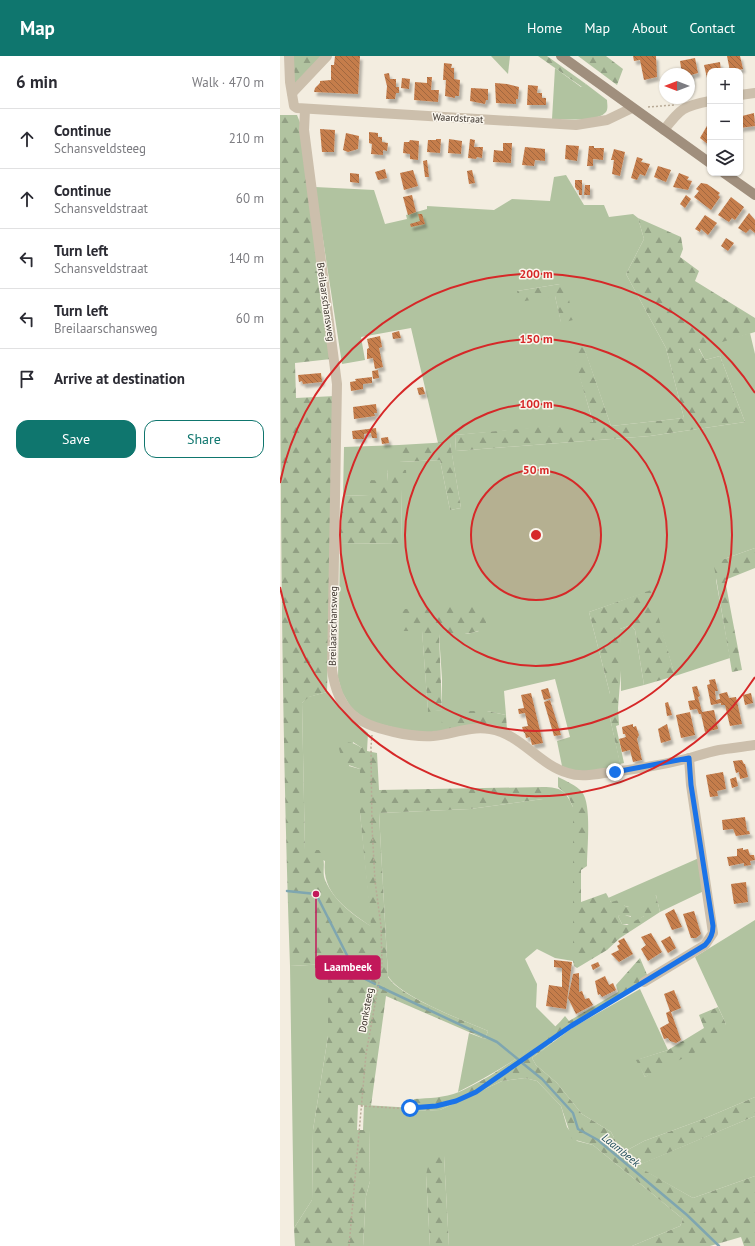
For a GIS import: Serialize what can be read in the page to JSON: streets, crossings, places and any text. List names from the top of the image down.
{
  "streets": {
    "street": ["Waardstraat", "Breilaarschansweg"],
    "path": ["Donksteeg"]
  },
  "crossings": [
    ["Waardstraat", "Breilaarschansweg"],
    ["Breilaarschansweg", "Donksteeg"]
  ],
  "water": ["Laambeek"],
  "places": ["Laambeek"],
  "north": "left",
  "page": {
    "header": "Map",
    "nav": [
      "Home",
      "Map",
      "About",
      "Contact"
    ],
    "heading": ["6 min", "Walk · 470 m"],
    "map_buttons": ["+", "−"],
    "list": [
      ["Continue", "Schansveldsteeg", "210 m"],
      ["Continue", "Schansveldstraat", "60 m"],
      ["Turn left", "Schansveldstraat", "140 m"],
      ["Turn left", "Breilaarschansweg", "60 m"],
      "Arrive at destination"
    ],
    "buttons": ["Save", "Share"]
  },
  "rings": [
    "200 m",
    "150 m",
    "100 m",
    "50 m"
  ]
}
